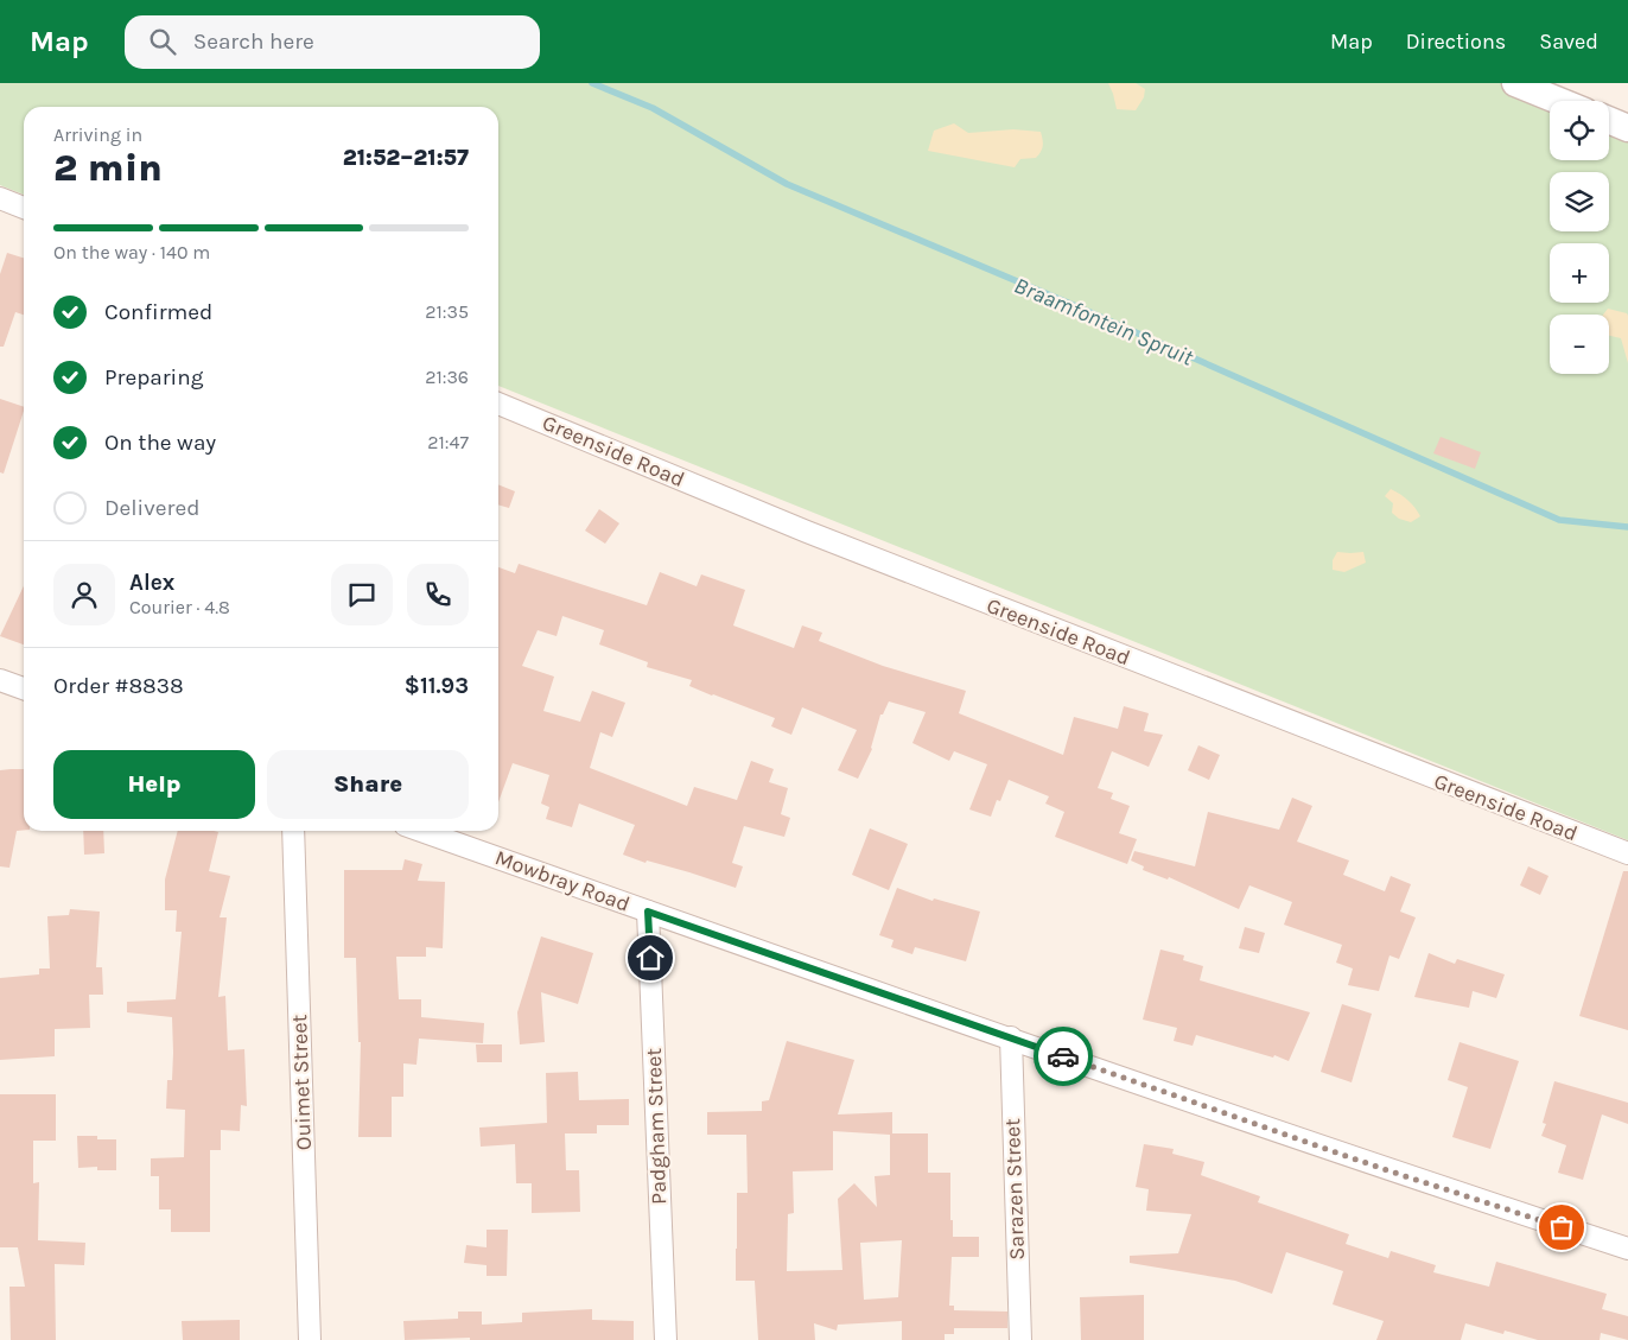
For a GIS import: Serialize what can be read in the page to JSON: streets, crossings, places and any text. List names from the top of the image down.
{
  "streets": {
    "street": [
      "Greenside Road",
      "Mowbray Road",
      "Ouimet Street",
      "Padgham Street",
      "Sarazen Street"
    ]
  },
  "crossings": [
    ["Mowbray Road", "Padgham Street"],
    ["Mowbray Road", "Sarazen Street"]
  ],
  "water": ["Braamfontein Spruit"],
  "page": {
    "header": "Map",
    "search": "Search here",
    "nav": ["Map", "Directions", "Saved"],
    "map_buttons": ["+", "−"],
    "heading": ["2 min", "Arriving in", "21:52–21:57"],
    "panel": [
      "Alex",
      "Courier · 4.8",
      "Order #8838",
      "$11.93"
    ],
    "bar": "On the way · 140 m",
    "list": [
      ["Confirmed", "21:35"],
      ["Preparing", "21:36"],
      ["On the way", "21:47"],
      "Delivered"
    ],
    "buttons": ["Help", "Share"]
  }
}
